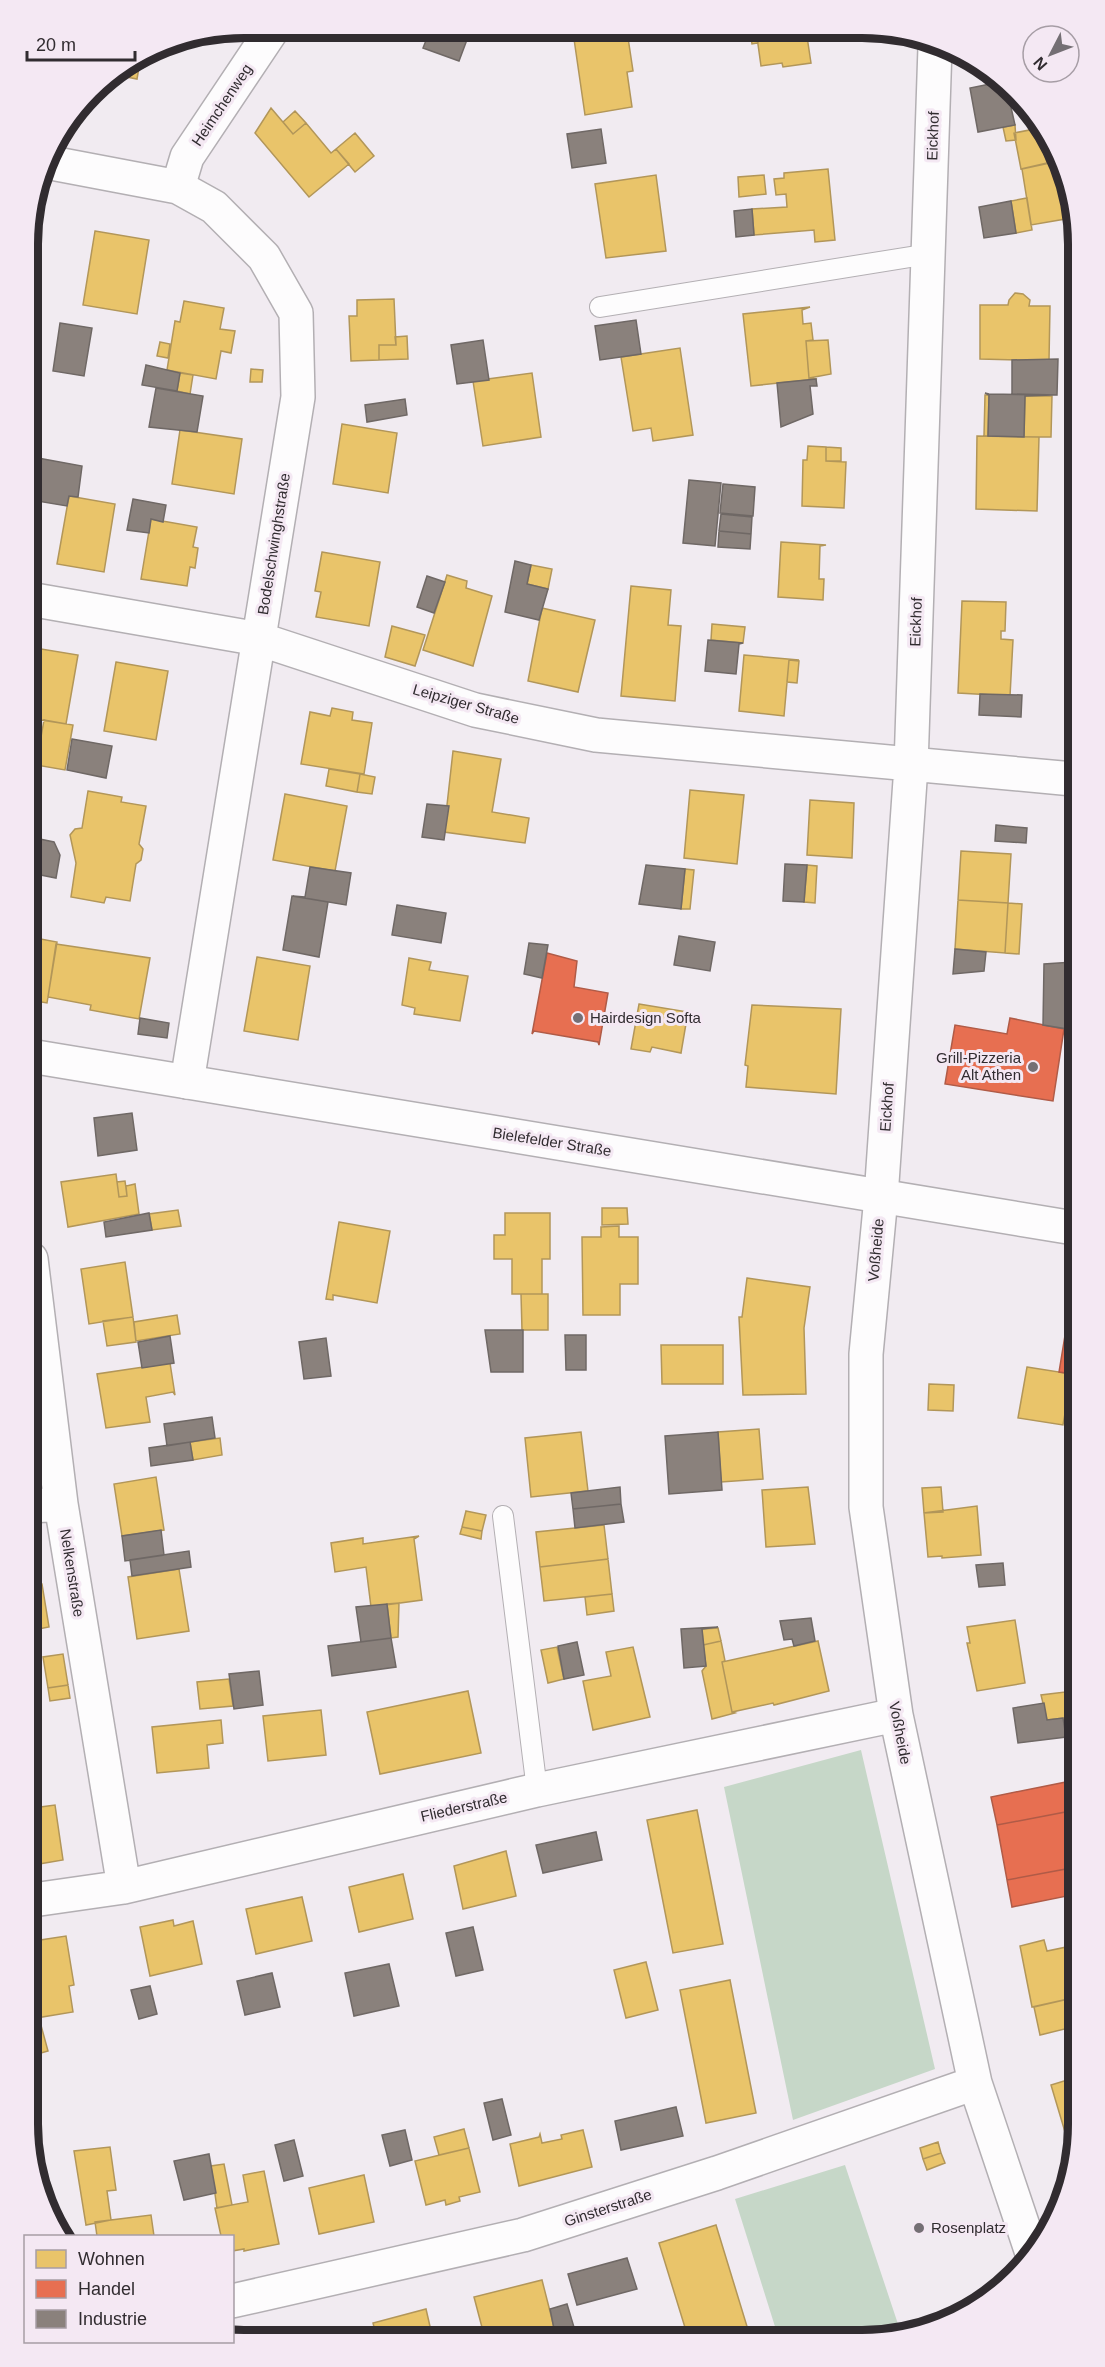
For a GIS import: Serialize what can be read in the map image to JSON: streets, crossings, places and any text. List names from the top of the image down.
{
  "streets": {
    "street": [
      "Heimchenweg",
      "Eickhof",
      "Bodelschwinghstraße",
      "Leipziger Straße",
      "Bielefelder Straße",
      "Voßheide",
      "Nelkenstraße",
      "Fliederstraße",
      "Ginsterstraße"
    ]
  },
  "crossings": [
    ["Heimchenweg", "Bodelschwinghstraße"],
    ["Eickhof", "Leipziger Straße"],
    ["Eickhof", "Bielefelder Straße"],
    ["Eickhof", "Voßheide"],
    ["Bodelschwinghstraße", "Leipziger Straße"],
    ["Bodelschwinghstraße", "Bielefelder Straße"],
    ["Bielefelder Straße", "Voßheide"],
    ["Voßheide", "Fliederstraße"],
    ["Voßheide", "Ginsterstraße"],
    ["Nelkenstraße", "Fliederstraße"]
  ],
  "places": ["Hairdesign Softa", "Grill-Pizzeria Alt Athen", "Rosenplatz"],
  "legend": ["Wohnen", "Handel", "Industrie"],
  "scale_bar": "20 m",
  "north": "bottom left"
}
